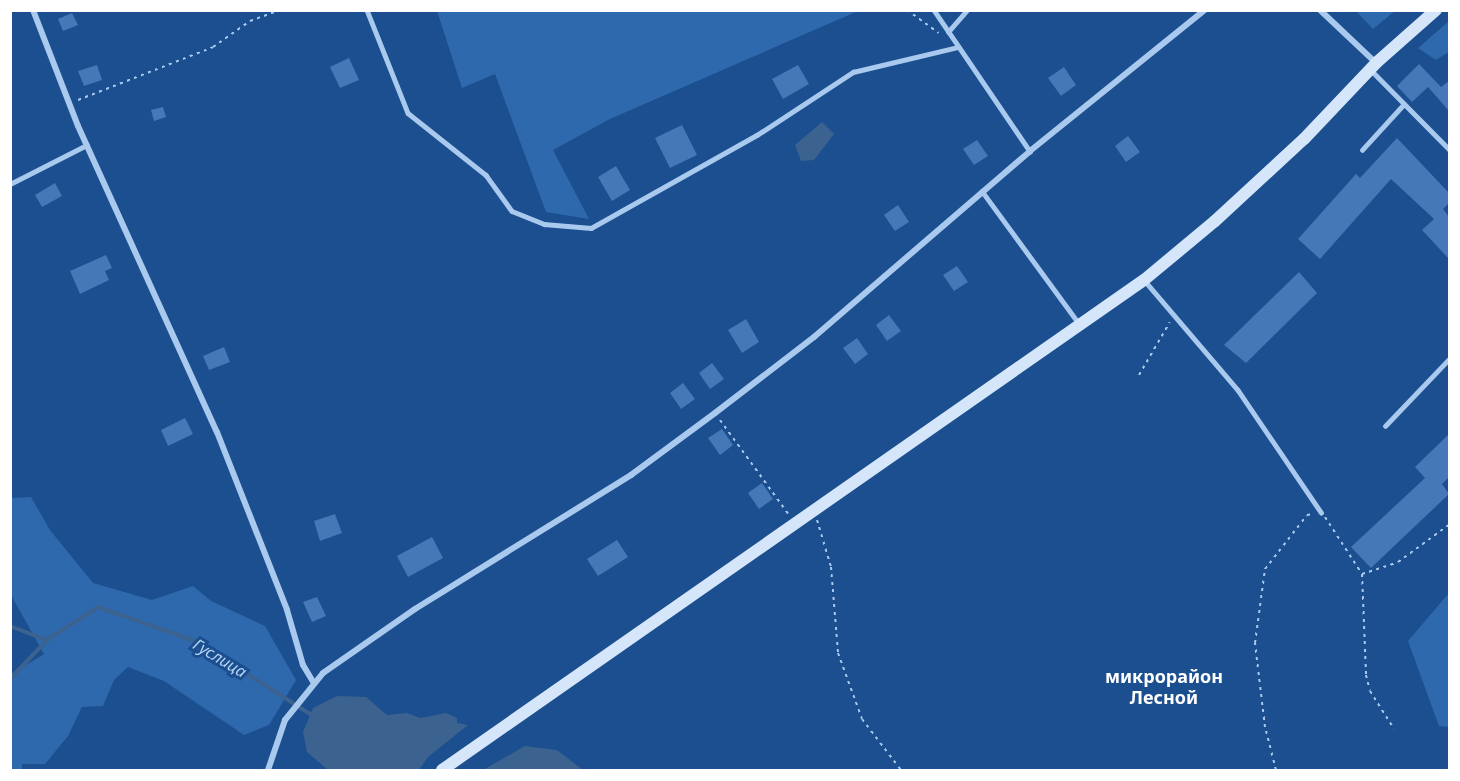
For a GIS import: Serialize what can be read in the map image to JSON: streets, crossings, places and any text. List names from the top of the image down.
{
  "districts": ["микрорайон Лесной"],
  "water": ["Гуслица"]
}
